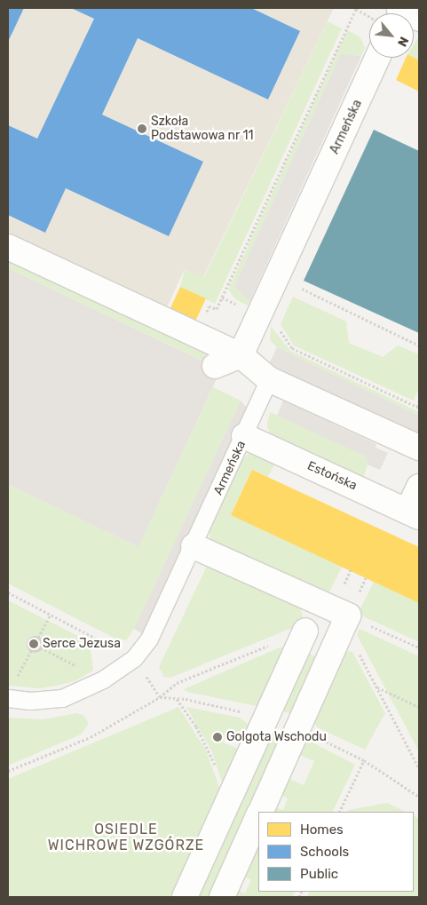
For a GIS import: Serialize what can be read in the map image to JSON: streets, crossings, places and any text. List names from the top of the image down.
{
  "streets": {
    "street": ["Armeńska", "Estońska"]
  },
  "crossings": [
    ["Armeńska", "Estońska"]
  ],
  "districts": ["OSIEDLE WICHROWE WZGÓRZE"],
  "places": ["Szkoła Podstawowa nr 11", "Serce Jezusa", "Golgota Wschodu"],
  "legend": ["Homes", "Schools", "Public"],
  "north": "bottom right"
}
